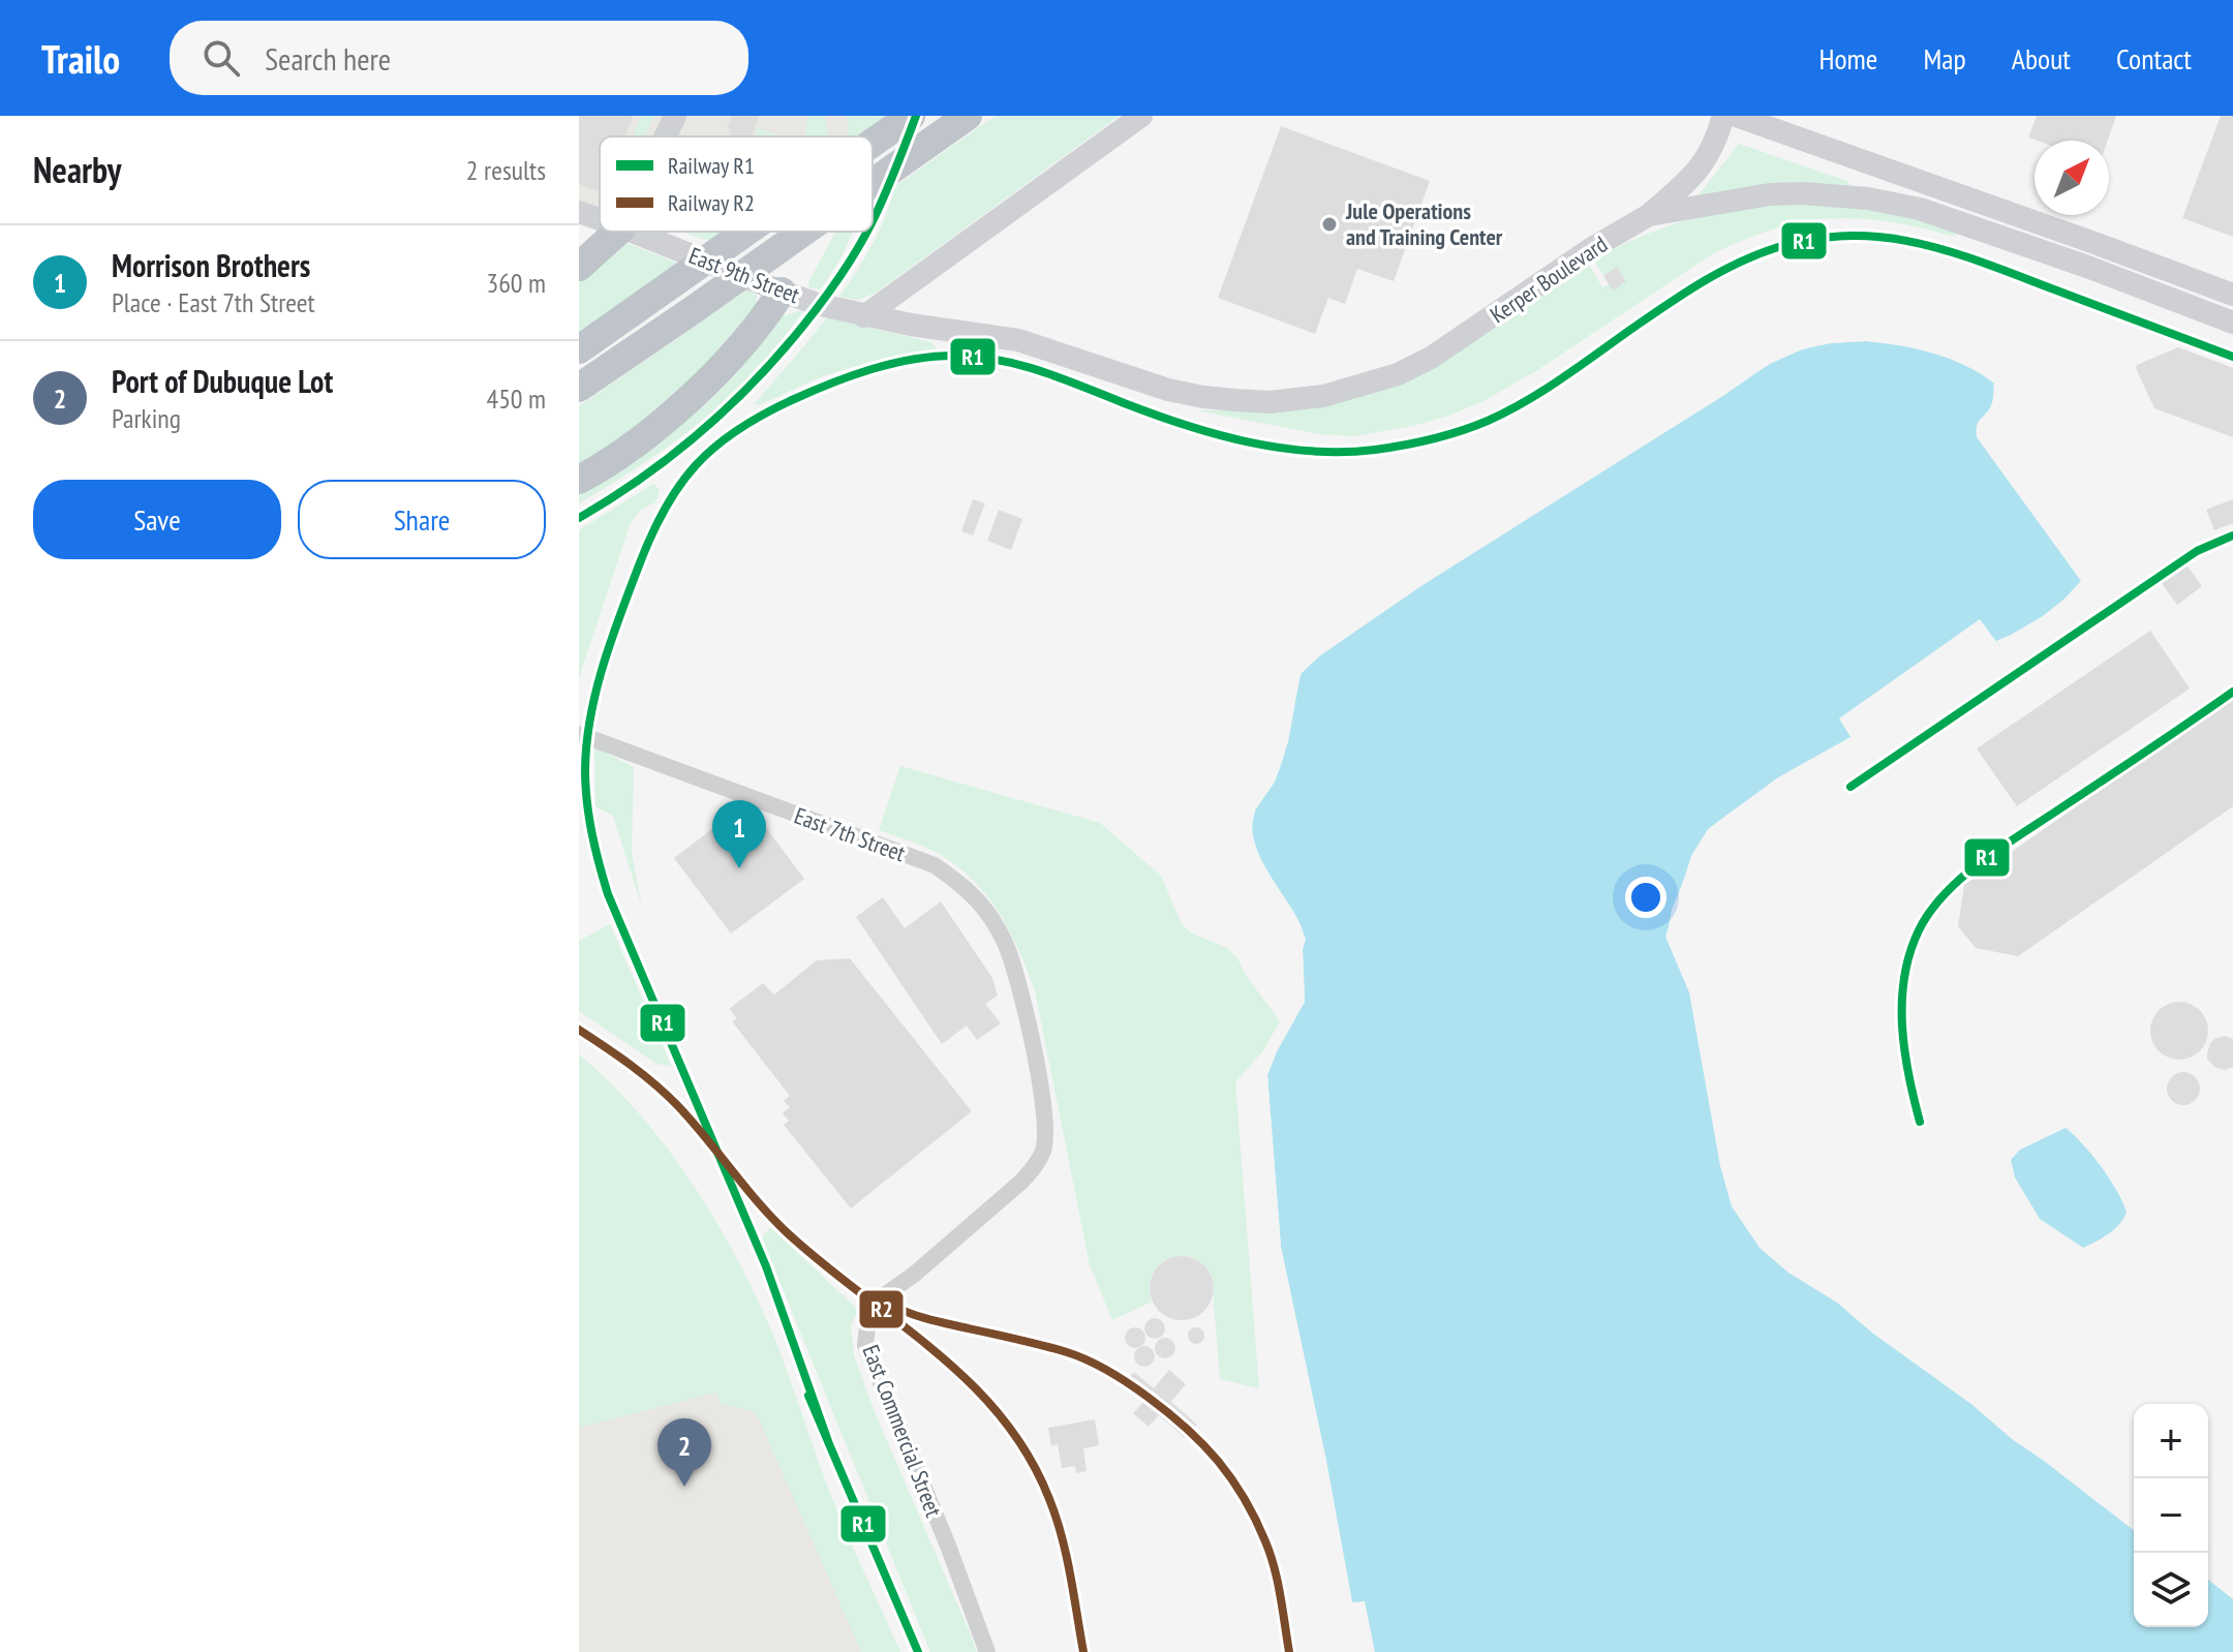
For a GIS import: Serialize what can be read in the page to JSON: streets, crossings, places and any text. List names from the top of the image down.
{
  "streets": {
    "main road": ["East 9th Street", "Kerper Boulevard"],
    "street": ["East 7th Street", "East Commercial Street"]
  },
  "crossings": [
    ["East 9th Street", "Kerper Boulevard"],
    ["East 7th Street", "East Commercial Street"]
  ],
  "places": ["Jule Operations and Training Center"],
  "lines": ["rail line R1", "rail line R2"],
  "legend": ["Railway R1", "Railway R2"],
  "north": "top right",
  "page": {
    "header": "Trailo",
    "search": "Search here",
    "nav": [
      "Home",
      "Map",
      "About",
      "Contact"
    ],
    "heading": ["Nearby", "2 results"],
    "list": [
      {
        "mark": "1",
        "name": "Morrison Brothers",
        "note": "Place · East 7th Street",
        "value": "360 m"
      },
      {
        "mark": "2",
        "name": "Port of Dubuque Lot",
        "note": "Parking",
        "value": "450 m"
      }
    ],
    "buttons": ["Save", "Share"],
    "pins": ["1", "2"],
    "map_buttons": ["+", "−"]
  }
}
